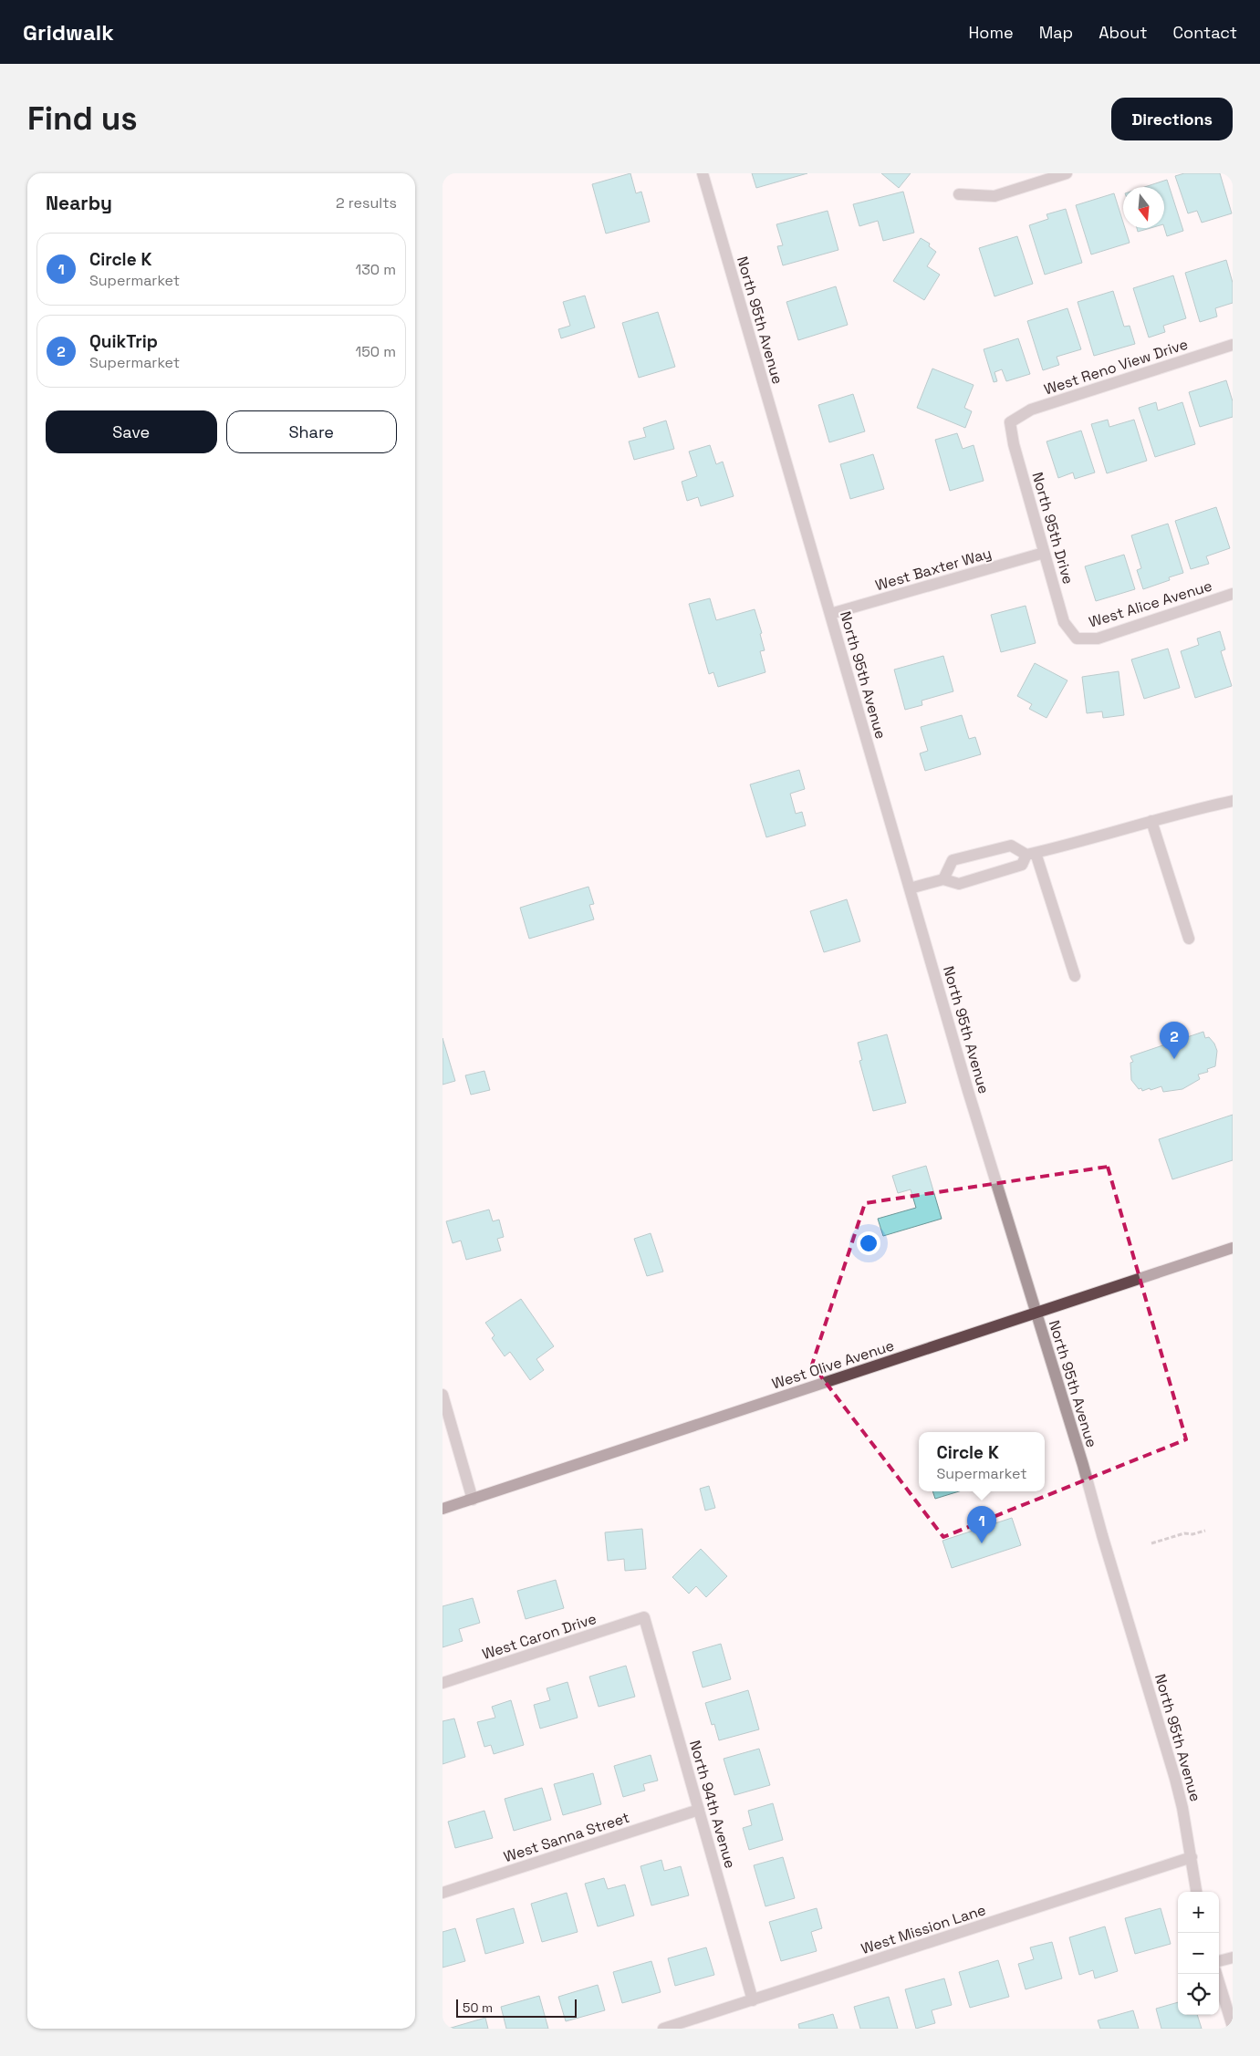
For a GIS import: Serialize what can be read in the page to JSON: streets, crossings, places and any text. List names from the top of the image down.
{
  "streets": {
    "main road": ["West Olive Avenue"],
    "street": [
      "North 95th Avenue",
      "West Reno View Drive",
      "North 95th Drive",
      "West Baxter Way",
      "West Alice Avenue",
      "West Caron Drive",
      "North 94th Avenue",
      "West Sanna Street",
      "West Mission Lane"
    ]
  },
  "crossings": [
    ["North 95th Avenue", "West Baxter Way"],
    ["North 95th Avenue", "West Olive Avenue"],
    ["North 95th Avenue", "West Mission Lane"],
    ["West Reno View Drive", "North 95th Drive"],
    ["North 95th Drive", "West Baxter Way"],
    ["North 95th Drive", "West Alice Avenue"],
    ["West Caron Drive", "North 94th Avenue"],
    ["North 94th Avenue", "West Sanna Street"],
    ["North 94th Avenue", "West Mission Lane"]
  ],
  "scale_bar": "50 m",
  "north": "bottom",
  "page": {
    "header": "Gridwalk",
    "nav": [
      "Home",
      "Map",
      "About",
      "Contact"
    ],
    "buttons": [
      "Directions",
      ["Save", "Share"]
    ],
    "title": "Find us",
    "heading": ["Nearby", "2 results"],
    "list": [
      {
        "mark": "1",
        "name": "Circle K",
        "note": "Supermarket",
        "value": "130 m"
      },
      {
        "mark": "2",
        "name": "QuikTrip",
        "note": "Supermarket",
        "value": "150 m"
      }
    ],
    "pins": ["2", "1"],
    "popup": ["Circle K", "Supermarket"],
    "map_buttons": ["+", "−"],
    "scale": "50 m"
  }
}
